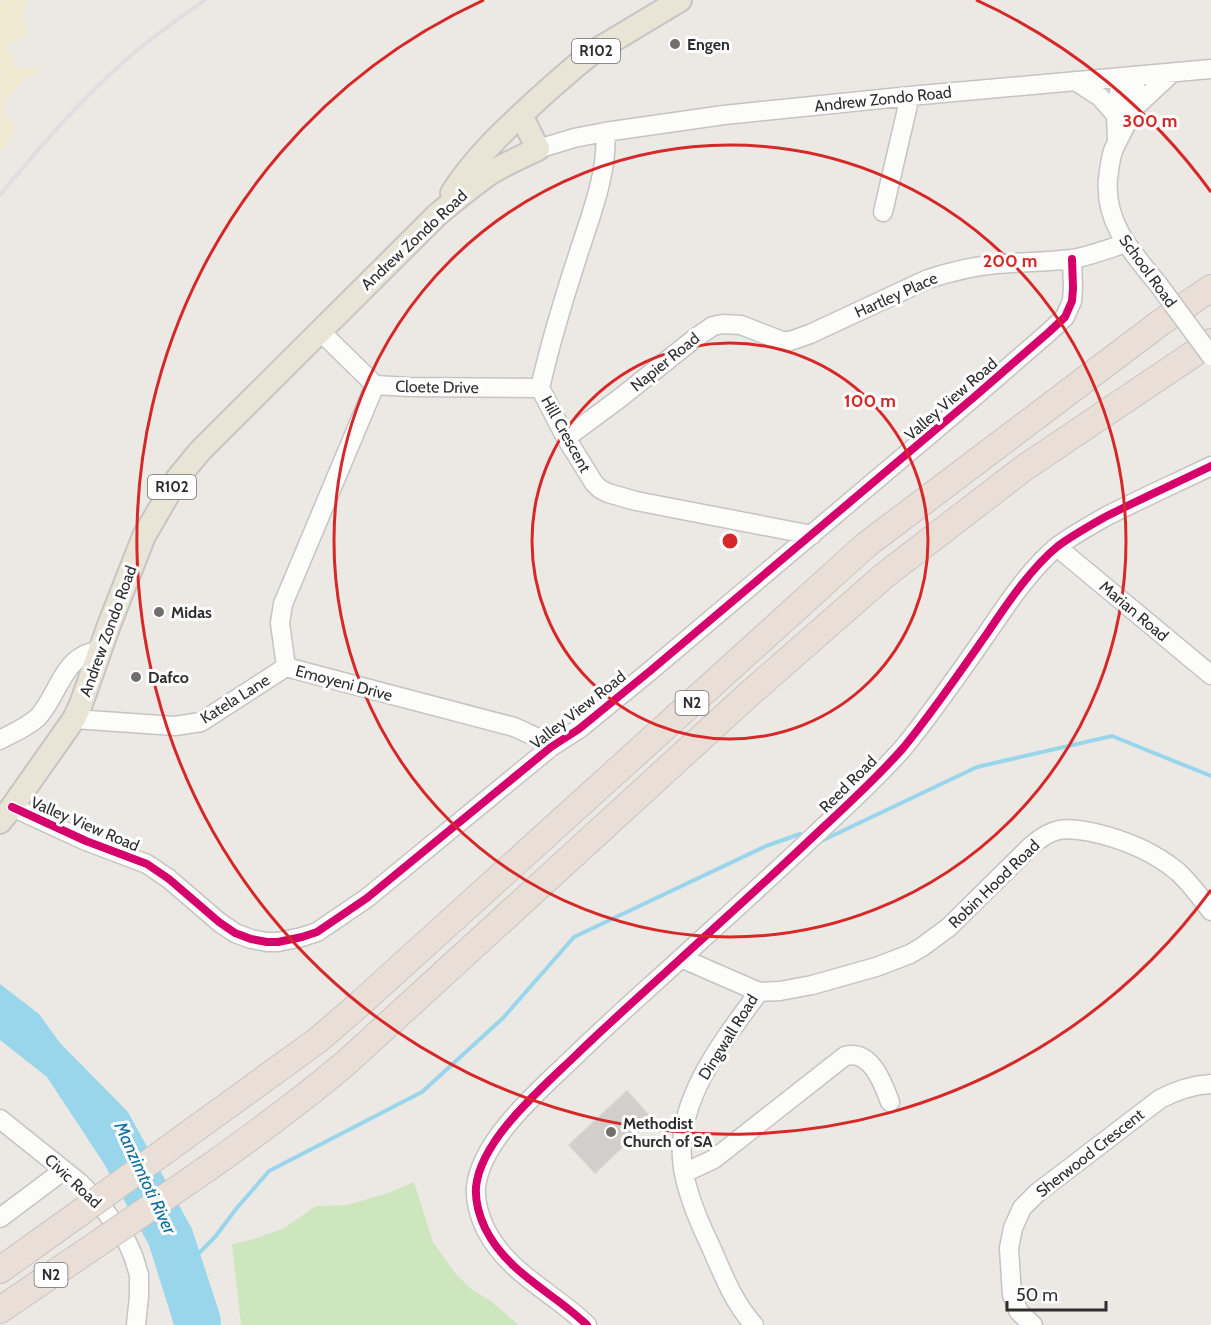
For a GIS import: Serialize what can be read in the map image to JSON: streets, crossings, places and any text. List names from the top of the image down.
{
  "streets": {
    "highway": ["N2"],
    "main road": ["R102", "Andrew Zondo Road"],
    "street": [
      "School Road",
      "Hartley Place",
      "Napier Road",
      "Cloete Drive",
      "Valley View Road",
      "Hill Crescent",
      "Marian Road",
      "Emoyeni Drive",
      "Katela Lane",
      "Reed Road",
      "Robin Hood Road",
      "Dingwall Road",
      "Sherwood Crescent",
      "Civic Road"
    ]
  },
  "crossings": [
    ["Andrew Zondo Road", "School Road"],
    ["Andrew Zondo Road", "Cloete Drive"],
    ["Andrew Zondo Road", "Valley View Road"],
    ["Andrew Zondo Road", "Hill Crescent"],
    ["Andrew Zondo Road", "Katela Lane"],
    ["School Road", "Hartley Place"],
    ["Hartley Place", "Napier Road"],
    ["Hartley Place", "Valley View Road"],
    ["Napier Road", "Hill Crescent"],
    ["Cloete Drive", "Hill Crescent"],
    ["Cloete Drive", "Emoyeni Drive"],
    ["Valley View Road", "Hill Crescent"],
    ["Valley View Road", "Emoyeni Drive"],
    ["Marian Road", "Reed Road"],
    ["Emoyeni Drive", "Katela Lane"],
    ["Reed Road", "Dingwall Road"],
    ["Robin Hood Road", "Dingwall Road"]
  ],
  "water": ["Manzimtoti River"],
  "places": [
    "Engen",
    "Midas",
    "Dafco",
    "Methodist Church of SA"
  ],
  "scale_bar": "50 m",
  "rings": ["300 m", "200 m", "100 m"]
}
